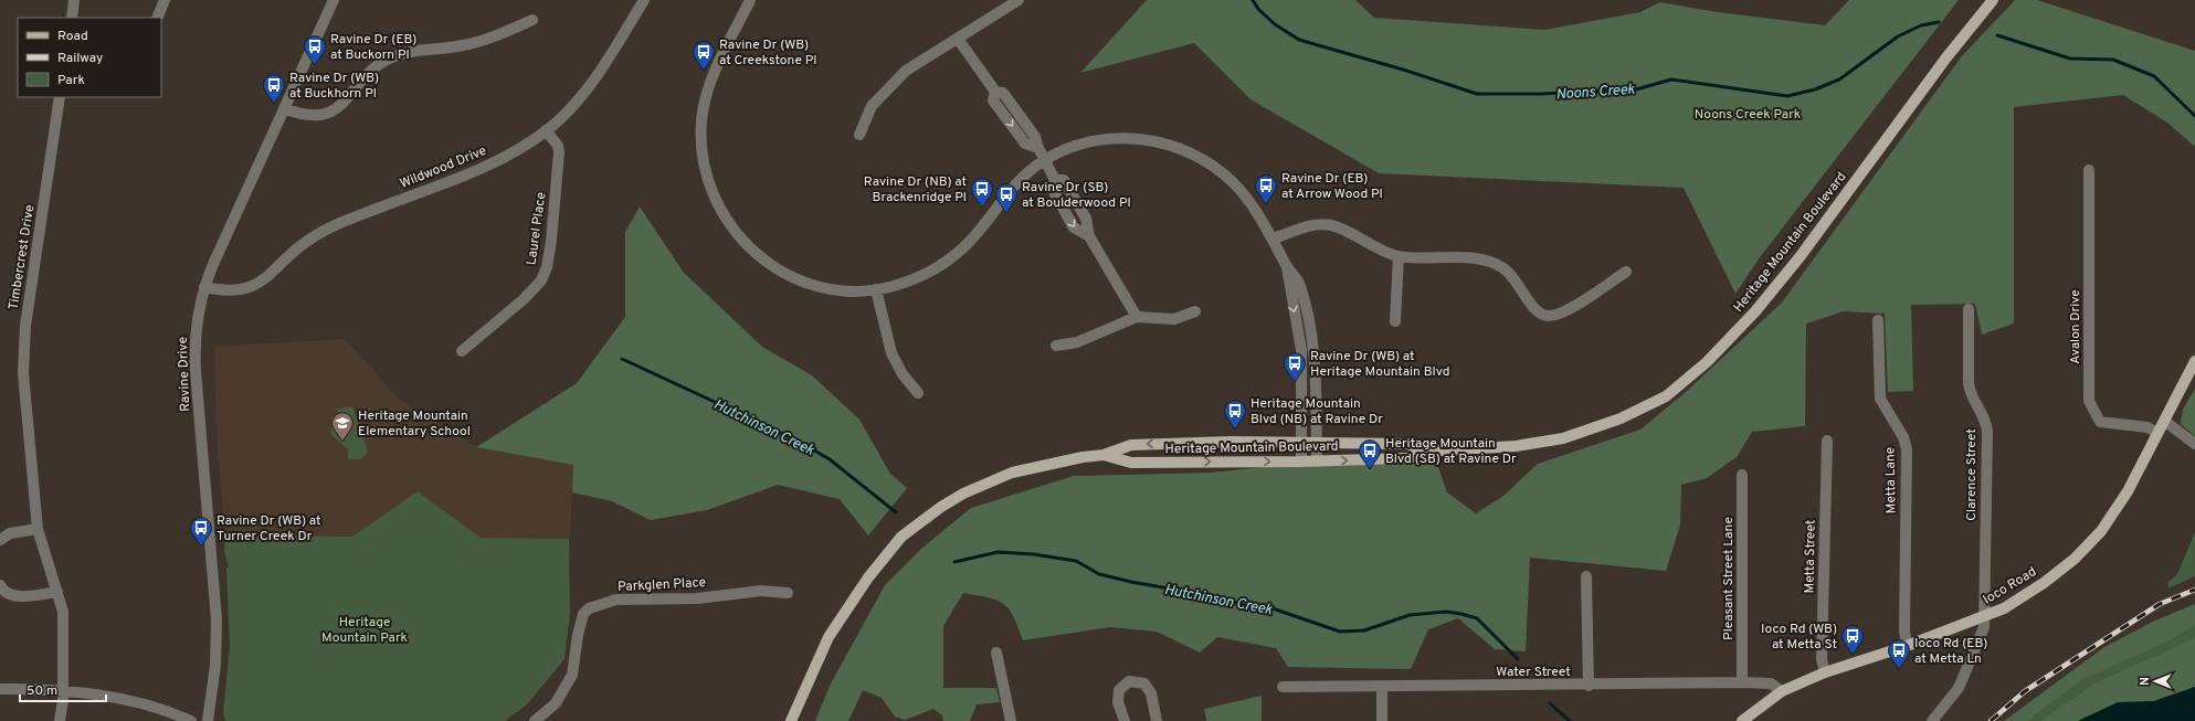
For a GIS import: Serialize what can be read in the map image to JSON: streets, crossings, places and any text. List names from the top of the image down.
{
  "streets": {
    "main road": ["Heritage Mountain Boulevard", "Ioco Road"],
    "street": [
      "Wildwood Drive",
      "Laurel Place",
      "Timbercrest Drive",
      "Avalon Drive",
      "Ravine Drive",
      "Clarence Street",
      "Metta Lane",
      "Metta Street",
      "Pleasant Street Lane",
      "Parkglen Place",
      "Water Street"
    ]
  },
  "crossings": [
    ["Wildwood Drive", "Laurel Place"],
    ["Wildwood Drive", "Ravine Drive"],
    ["Avalon Drive", "Ioco Road"],
    ["Clarence Street", "Ioco Road"],
    ["Metta Lane", "Ioco Road"],
    ["Metta Street", "Ioco Road"],
    ["Pleasant Street Lane", "Water Street"],
    ["Ioco Road", "Water Street"]
  ],
  "water": ["Noons Creek", "Hutchinson Creek"],
  "parks": ["Noons Creek Park", "Heritage Mountain Park"],
  "places": {
    "bus stop": [
      "Ravine Dr (EB) at Buckorn Pl",
      "Ravine Dr (WB) at Creekstone Pl",
      "Ravine Dr (WB) at Buckhorn Pl",
      "Ravine Dr (EB) at Arrow Wood Pl",
      "Ravine Dr (NB) at Brackenridge Pl",
      "Ravine Dr (SB) at Boulderwood Pl",
      "Ravine Dr (WB) at Heritage Mountain Blvd",
      "Heritage Mountain Blvd (NB) at Ravine Dr",
      "Heritage Mountain Blvd (SB) at Ravine Dr",
      "Ravine Dr (WB) at Turner Creek Dr",
      "Ioco Rd (WB) at Metta St",
      "Ioco Rd (EB) at Metta Ln"
    ],
    "school or university": ["Heritage Mountain Elementary School"]
  },
  "legend": ["Road", "Railway", "Park"],
  "scale_bar": "50 m",
  "north": "left"
}
